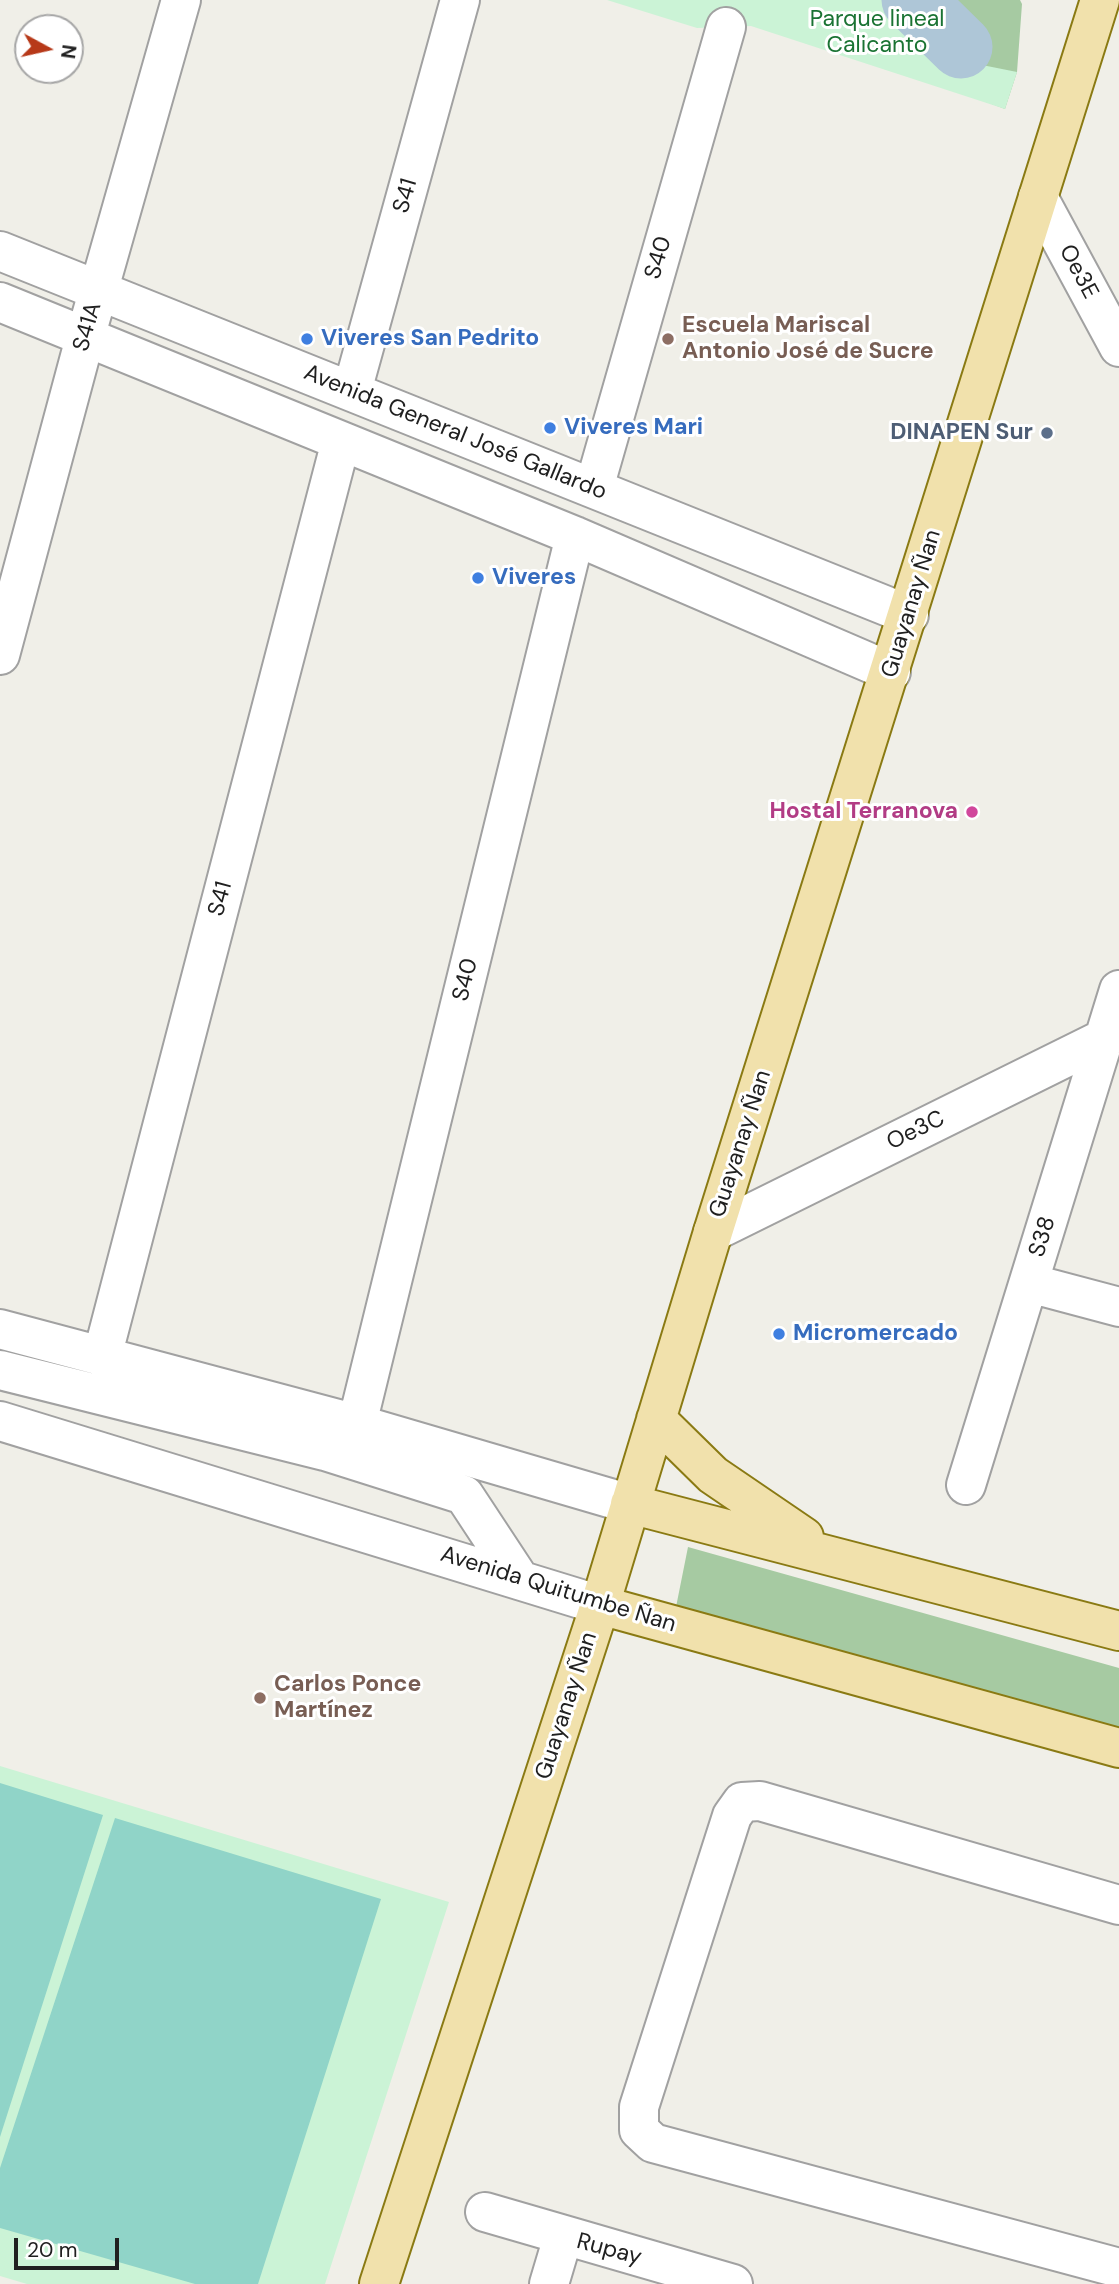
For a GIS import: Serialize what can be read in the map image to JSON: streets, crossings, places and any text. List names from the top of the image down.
{
  "streets": {
    "main road": ["Guayanay Ñan", "Avenida Quitumbe Ñan"],
    "street": [
      "S41",
      "S40",
      "Oe3E",
      "S41A",
      "Avenida General José Gallardo",
      "Oe3C",
      "S38",
      "Rupay"
    ]
  },
  "crossings": [
    ["S41", "Avenida General José Gallardo"],
    ["S40", "Avenida General José Gallardo"],
    ["Oe3E", "Guayanay Ñan"],
    ["S41A", "Avenida General José Gallardo"],
    ["Avenida General José Gallardo", "Guayanay Ñan"],
    ["Guayanay Ñan", "Oe3C"],
    ["Guayanay Ñan", "Avenida Quitumbe Ñan"],
    ["Oe3C", "S38"]
  ],
  "parks": ["Parque lineal Calicanto"],
  "places": [
    "Viveres San Pedrito",
    "Escuela Mariscal Antonio José de Sucre",
    "Viveres Mari",
    "DINAPEN Sur",
    "Viveres",
    "Hostal Terranova",
    "Micromercado",
    "Carlos Ponce Martínez"
  ],
  "scale_bar": "20 m",
  "north": "right"
}
